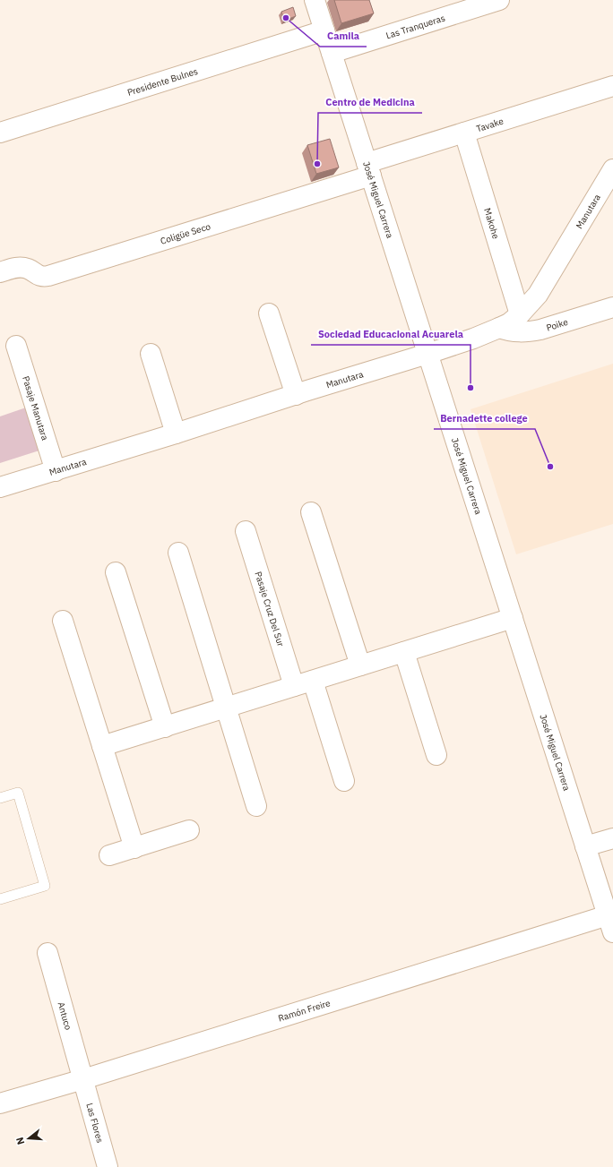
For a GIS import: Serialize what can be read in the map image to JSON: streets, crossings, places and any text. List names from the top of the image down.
{
  "streets": {
    "street": [
      "Las Tranqueras",
      "Presidente Bulnes",
      "Tavake",
      "José Miguel Carrera",
      "Manutara",
      "Makohe",
      "Coligüe Seco",
      "Poike",
      "Pasaje Manutara",
      "Pasaje Cruz Del Sur",
      "Ramón Freire",
      "Antuco",
      "Las Flores"
    ]
  },
  "crossings": [
    ["Las Tranqueras", "José Miguel Carrera"],
    ["Presidente Bulnes", "José Miguel Carrera"],
    ["Tavake", "José Miguel Carrera"],
    ["Tavake", "Makohe"],
    ["Tavake", "Coligüe Seco"],
    ["José Miguel Carrera", "Manutara"],
    ["José Miguel Carrera", "Coligüe Seco"],
    ["José Miguel Carrera", "Ramón Freire"],
    ["Manutara", "Makohe"],
    ["Manutara", "Poike"],
    ["Manutara", "Pasaje Manutara"],
    ["Ramón Freire", "Antuco"],
    ["Ramón Freire", "Las Flores"],
    ["Antuco", "Las Flores"]
  ],
  "places": [
    "Camila",
    "Centro de Medicina",
    "Sociedad Educacional Acuarela",
    "Bernadette college"
  ],
  "north": "left"
}
